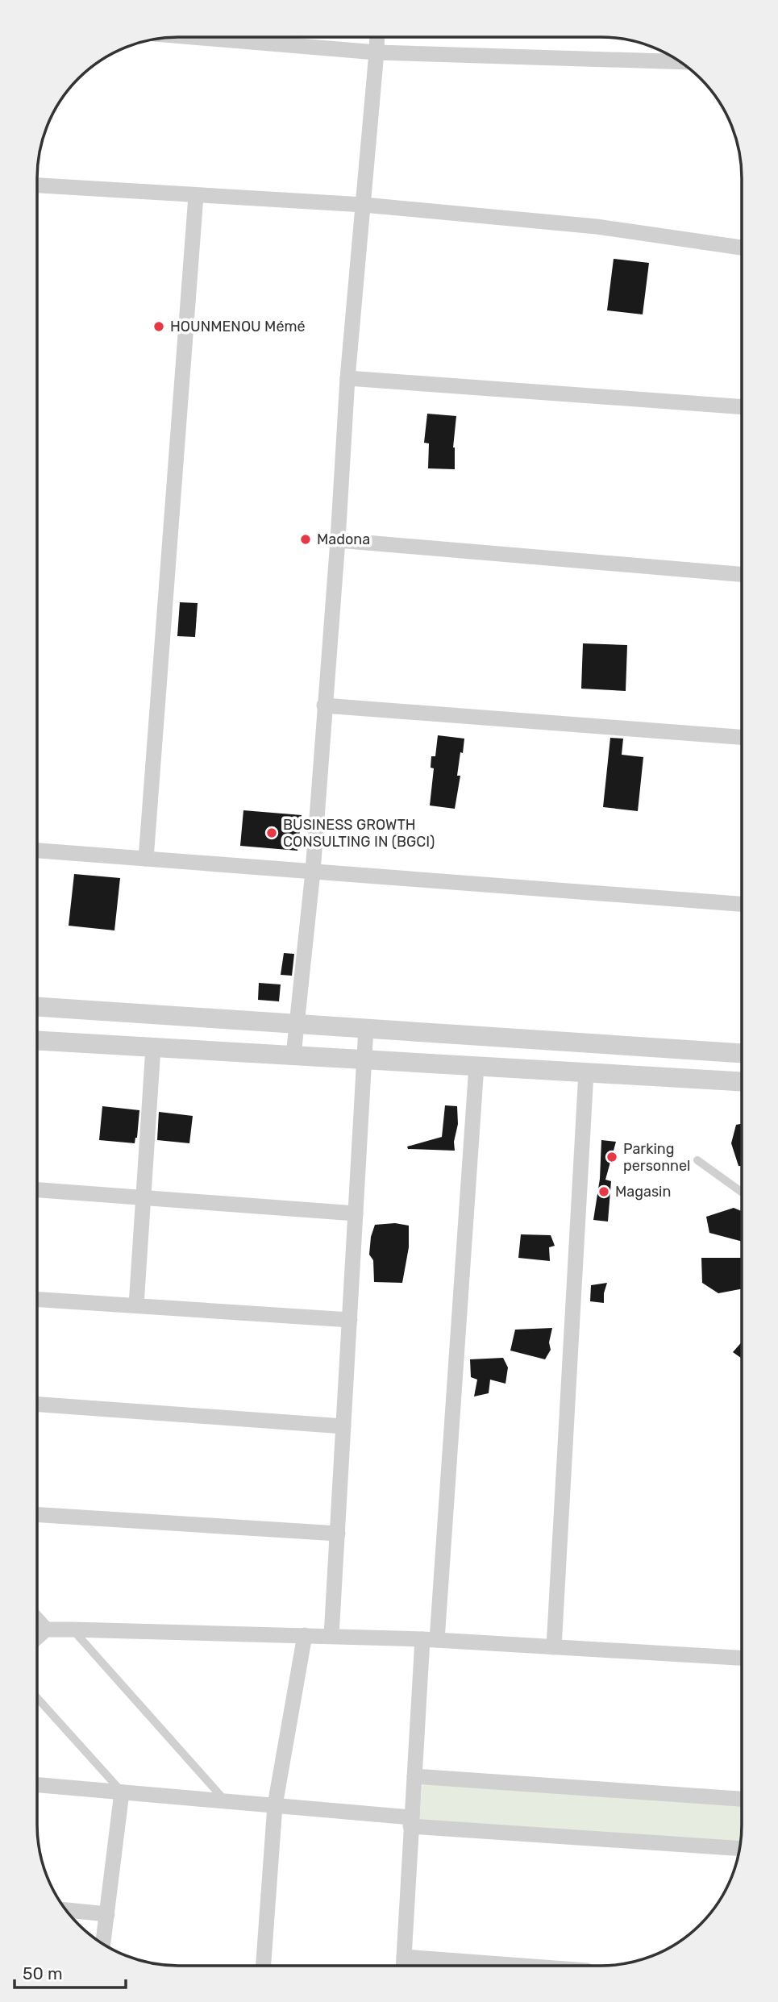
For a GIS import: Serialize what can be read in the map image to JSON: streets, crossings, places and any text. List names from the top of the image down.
{
  "places": [
    "HOUNMENOU Mémé",
    "Madona",
    "BUSINESS GROWTH CONSULTING IN (BGCI)",
    "Parking personnel",
    "Magasin"
  ],
  "scale_bar": "50 m"
}
